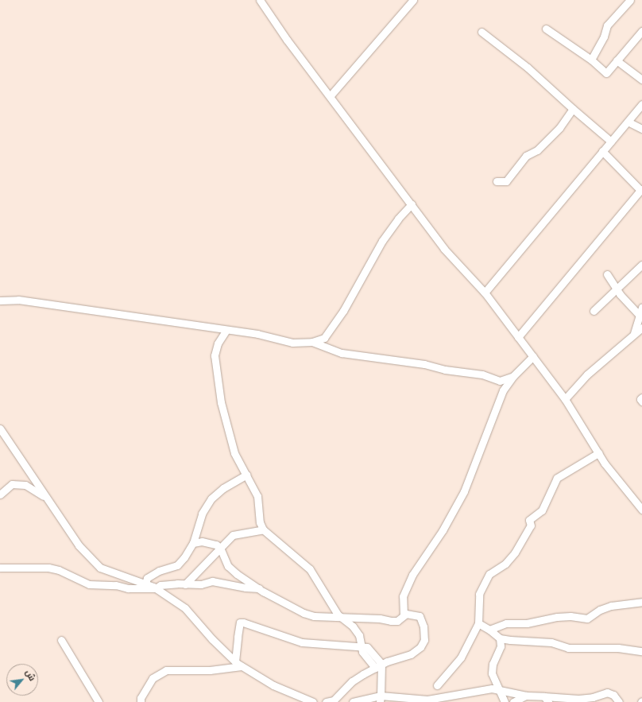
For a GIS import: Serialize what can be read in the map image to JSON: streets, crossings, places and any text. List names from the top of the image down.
{
  "north": "top right"
}
